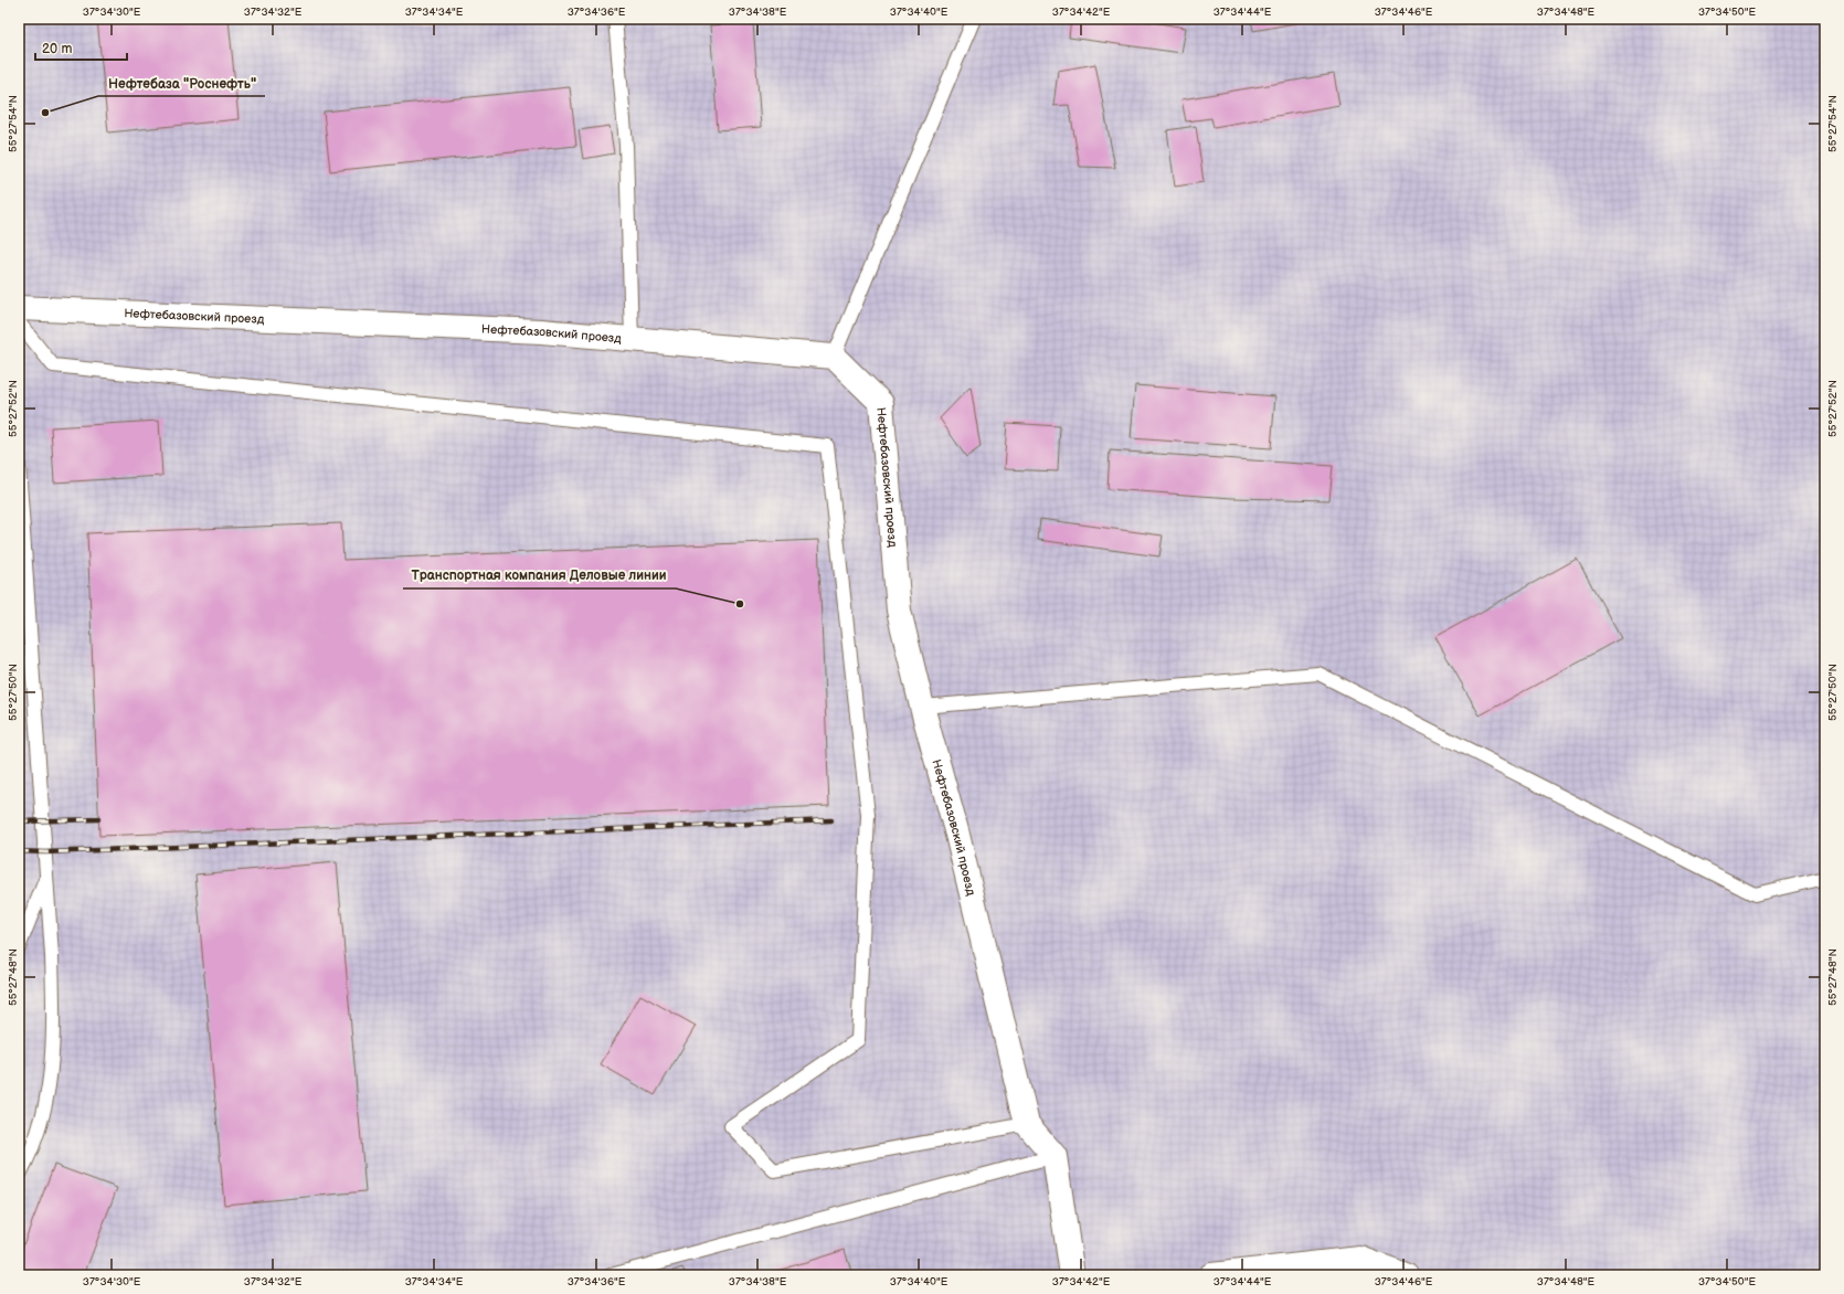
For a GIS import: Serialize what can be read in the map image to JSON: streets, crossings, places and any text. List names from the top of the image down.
{
  "streets": {
    "street": ["Нефтебазовский проезд"]
  },
  "places": ["Нефтебаза \"Роснефть\"", "Транспортная компания Деловые линии"],
  "scale_bar": "20 m",
  "coordinates": [
    "37°34'30\"E",
    "37°34'32\"E",
    "37°34'34\"E",
    "37°34'36\"E",
    "37°34'38\"E",
    "37°34'40\"E",
    "37°34'42\"E",
    "37°34'44\"E",
    "37°34'46\"E",
    "37°34'48\"E",
    "37°34'50\"E",
    "55°27'54\"N",
    "55°27'52\"N",
    "55°27'50\"N",
    "55°27'48\"N"
  ]
}
